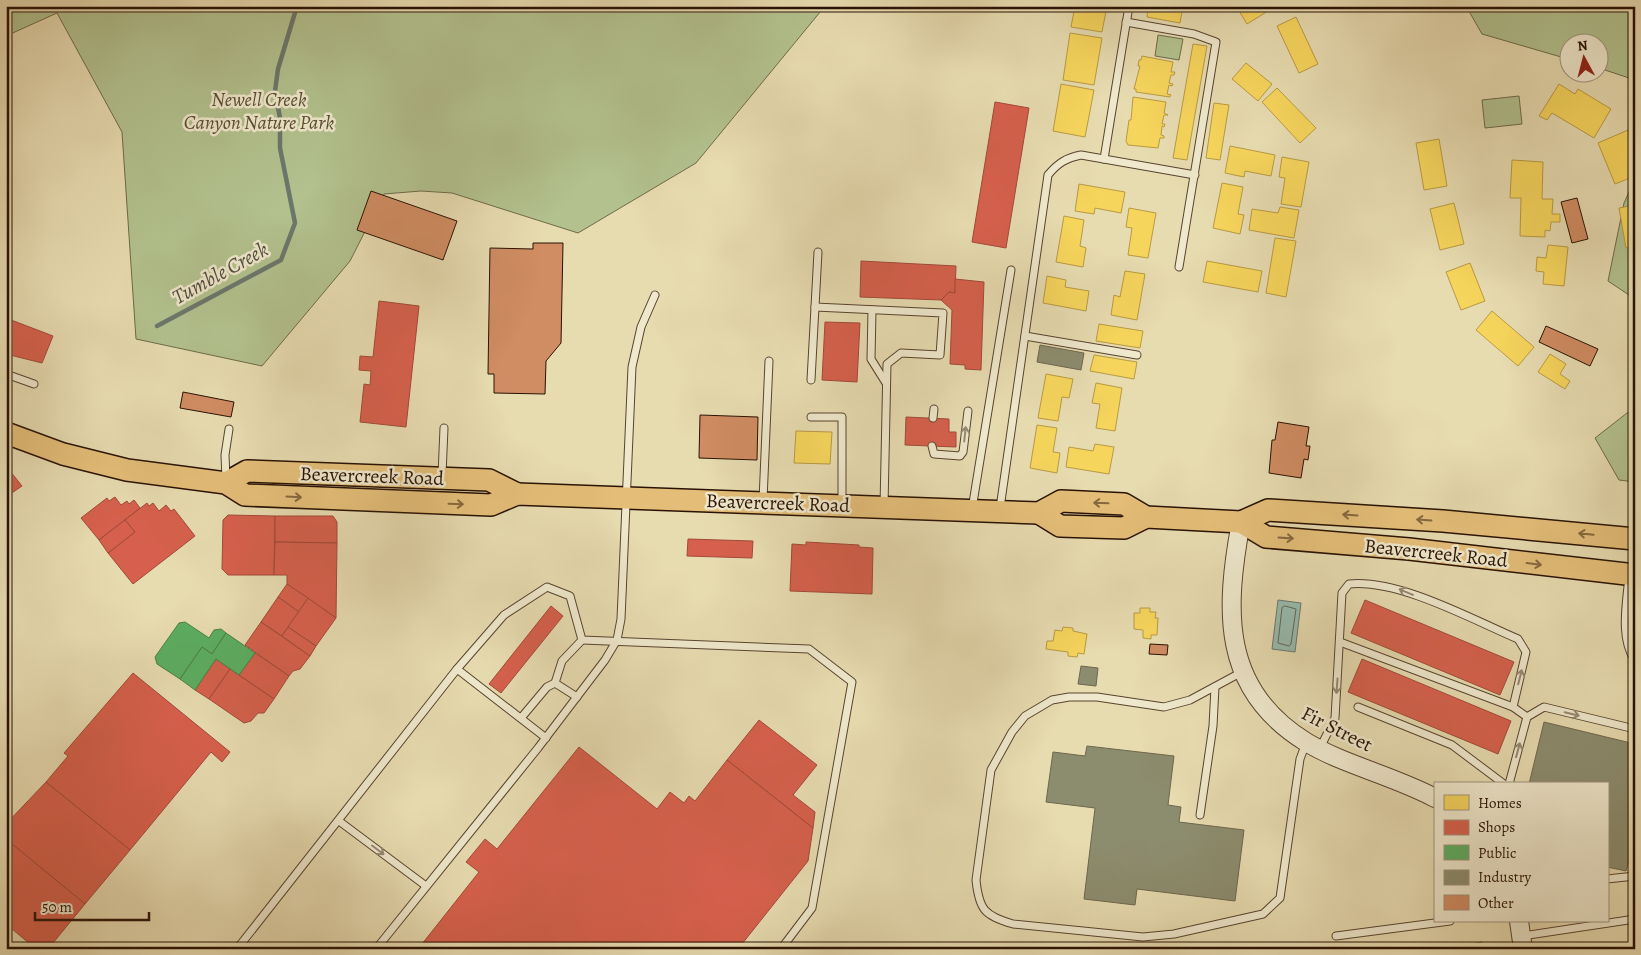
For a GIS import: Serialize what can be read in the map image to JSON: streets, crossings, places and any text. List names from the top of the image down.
{
  "streets": {
    "main road": ["Beavercreek Road"],
    "street": ["Fir Street"]
  },
  "crossings": [
    ["Beavercreek Road", "Fir Street"]
  ],
  "water": ["Tumble Creek"],
  "parks": ["Newell Creek Canyon Nature Park"],
  "legend": [
    "Homes",
    "Shops",
    "Public",
    "Industry",
    "Other"
  ],
  "scale_bar": "50 m",
  "north": "top"
}
